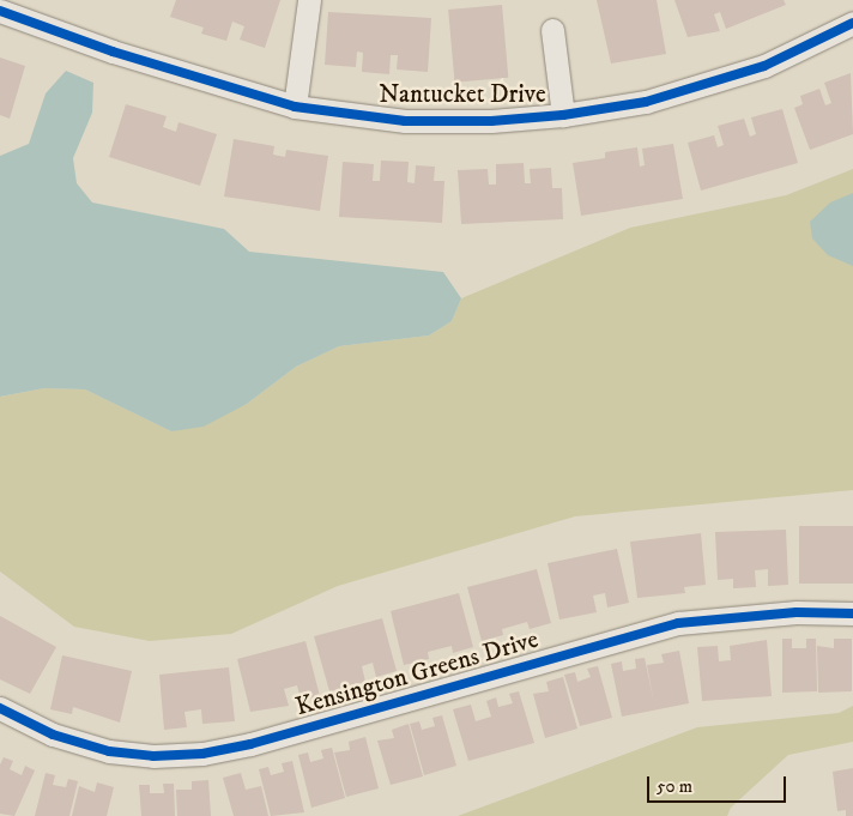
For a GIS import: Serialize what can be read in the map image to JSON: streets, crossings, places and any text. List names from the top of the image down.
{
  "streets": {
    "street": ["Nantucket Drive", "Kensington Greens Drive"]
  },
  "scale_bar": "50 m"
}
